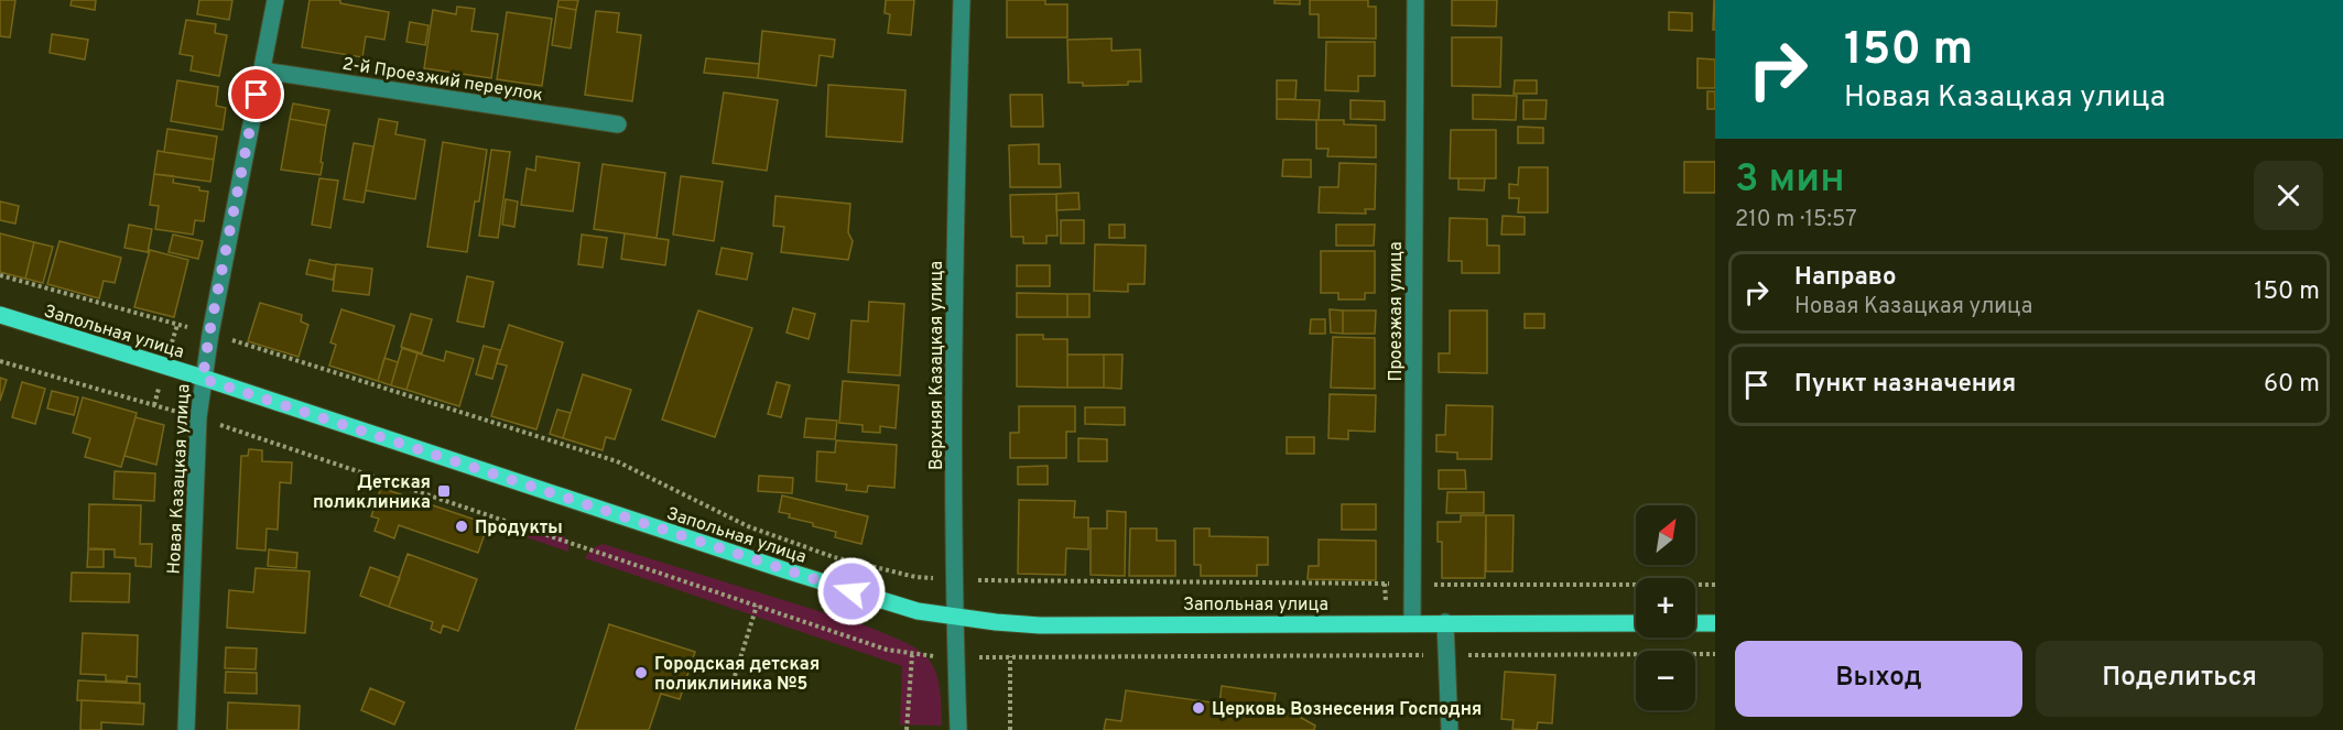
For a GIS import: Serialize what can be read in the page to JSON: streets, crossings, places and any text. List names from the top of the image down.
{
  "streets": {
    "main road": ["Запольная улица"],
    "street": [
      "2-й Проезжий переулок",
      "Проезжая улица",
      "Верхняя Казацкая улица",
      "Новая Казацкая улица"
    ]
  },
  "crossings": [
    ["2-й Проезжий переулок", "Новая Казацкая улица"],
    ["Проезжая улица", "Запольная улица"],
    ["Запольная улица", "Верхняя Казацкая улица"],
    ["Запольная улица", "Новая Казацкая улица"]
  ],
  "places": {
    "transit": ["Детская поликлиника"],
    "other": ["Продукты", "Городская детская поликлиника №5", "Церковь Вознесения Господня"]
  },
  "north": "top right",
  "page": {
    "turn": ["150 m", "Новая Казацкая улица"],
    "heading": ["3 мин", "210 m · 15:57"],
    "list": [
      {
        "name": "Направо",
        "note": "Новая Казацкая улица",
        "value": "150 m"
      },
      {
        "name": "Пункт назначения",
        "value": "60 m"
      }
    ],
    "map_buttons": ["+", "−"],
    "buttons": ["Выход", "Поделиться"]
  }
}
